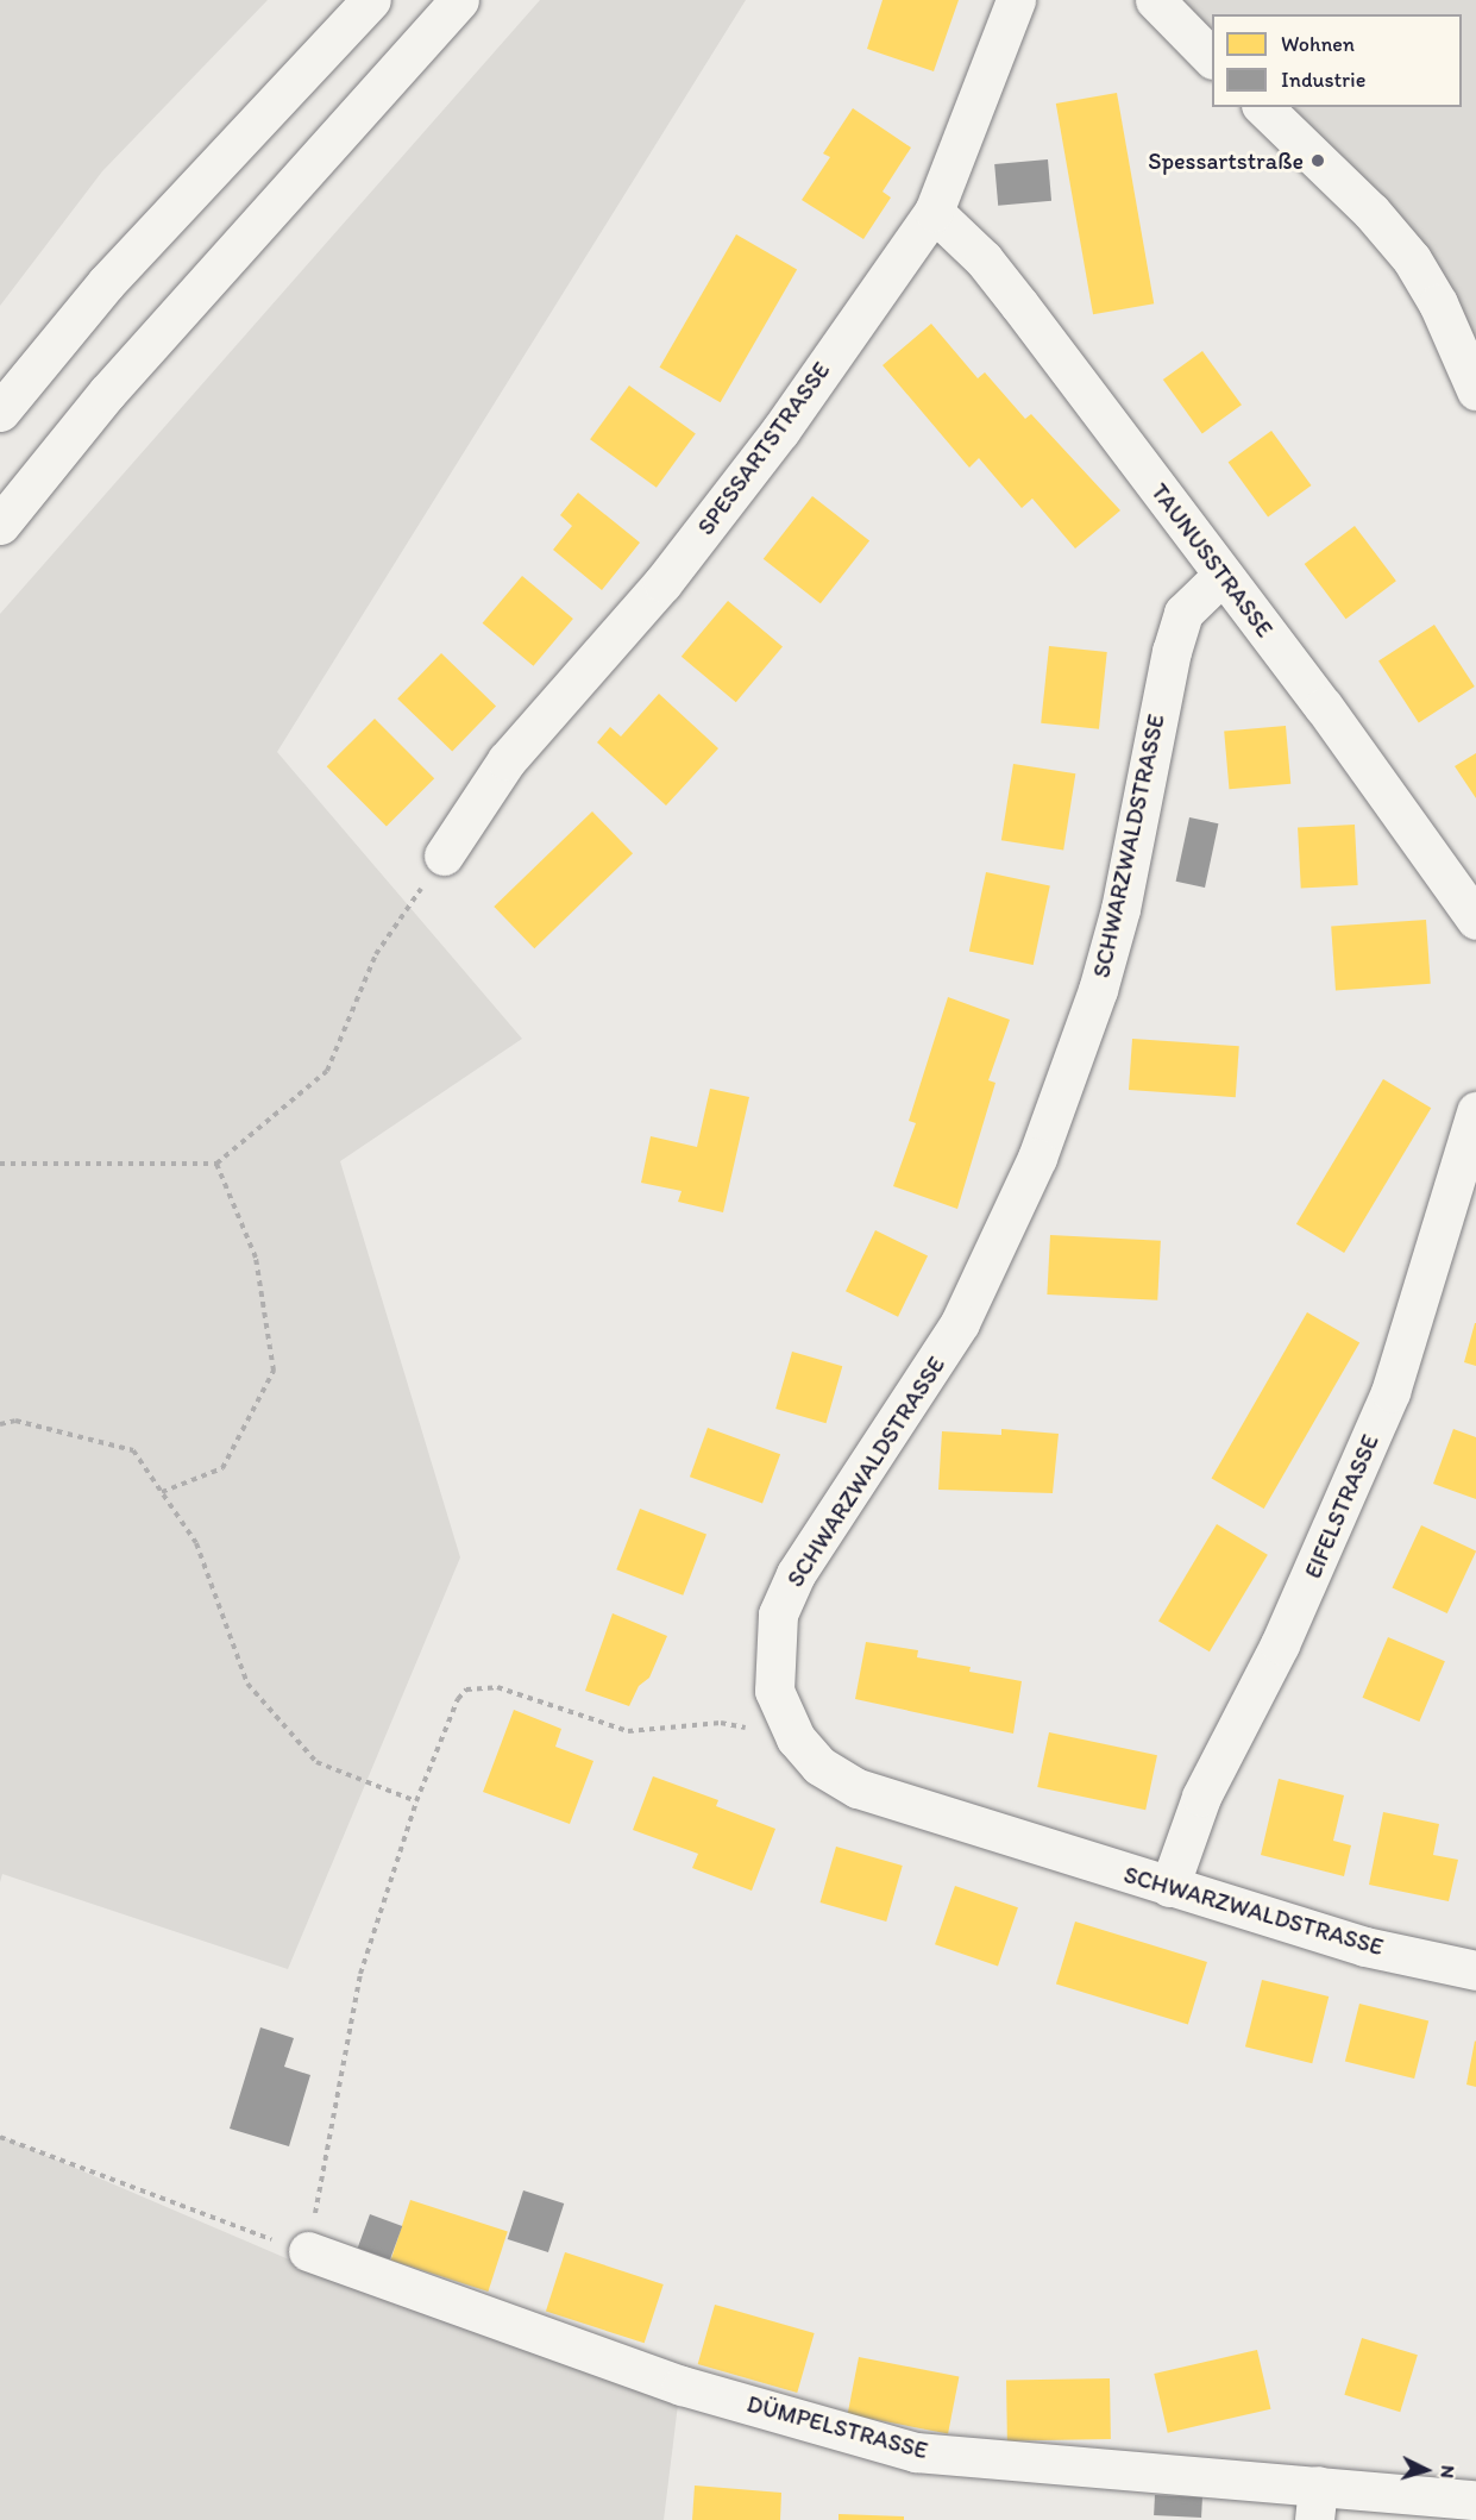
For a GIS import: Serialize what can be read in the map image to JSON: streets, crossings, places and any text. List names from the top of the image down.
{
  "streets": {
    "main road": [
      "SPESSARTSTRASSE",
      "TAUNUSSTRASSE",
      "SCHWARZWALDSTRASSE",
      "EIFELSTRASSE",
      "DÜMPELSTRASSE"
    ]
  },
  "crossings": [
    ["SPESSARTSTRASSE", "TAUNUSSTRASSE"],
    ["TAUNUSSTRASSE", "SCHWARZWALDSTRASSE"],
    ["SCHWARZWALDSTRASSE", "EIFELSTRASSE"]
  ],
  "places": ["Spessartstraße"],
  "legend": ["Wohnen", "Industrie"],
  "north": "right"
}
